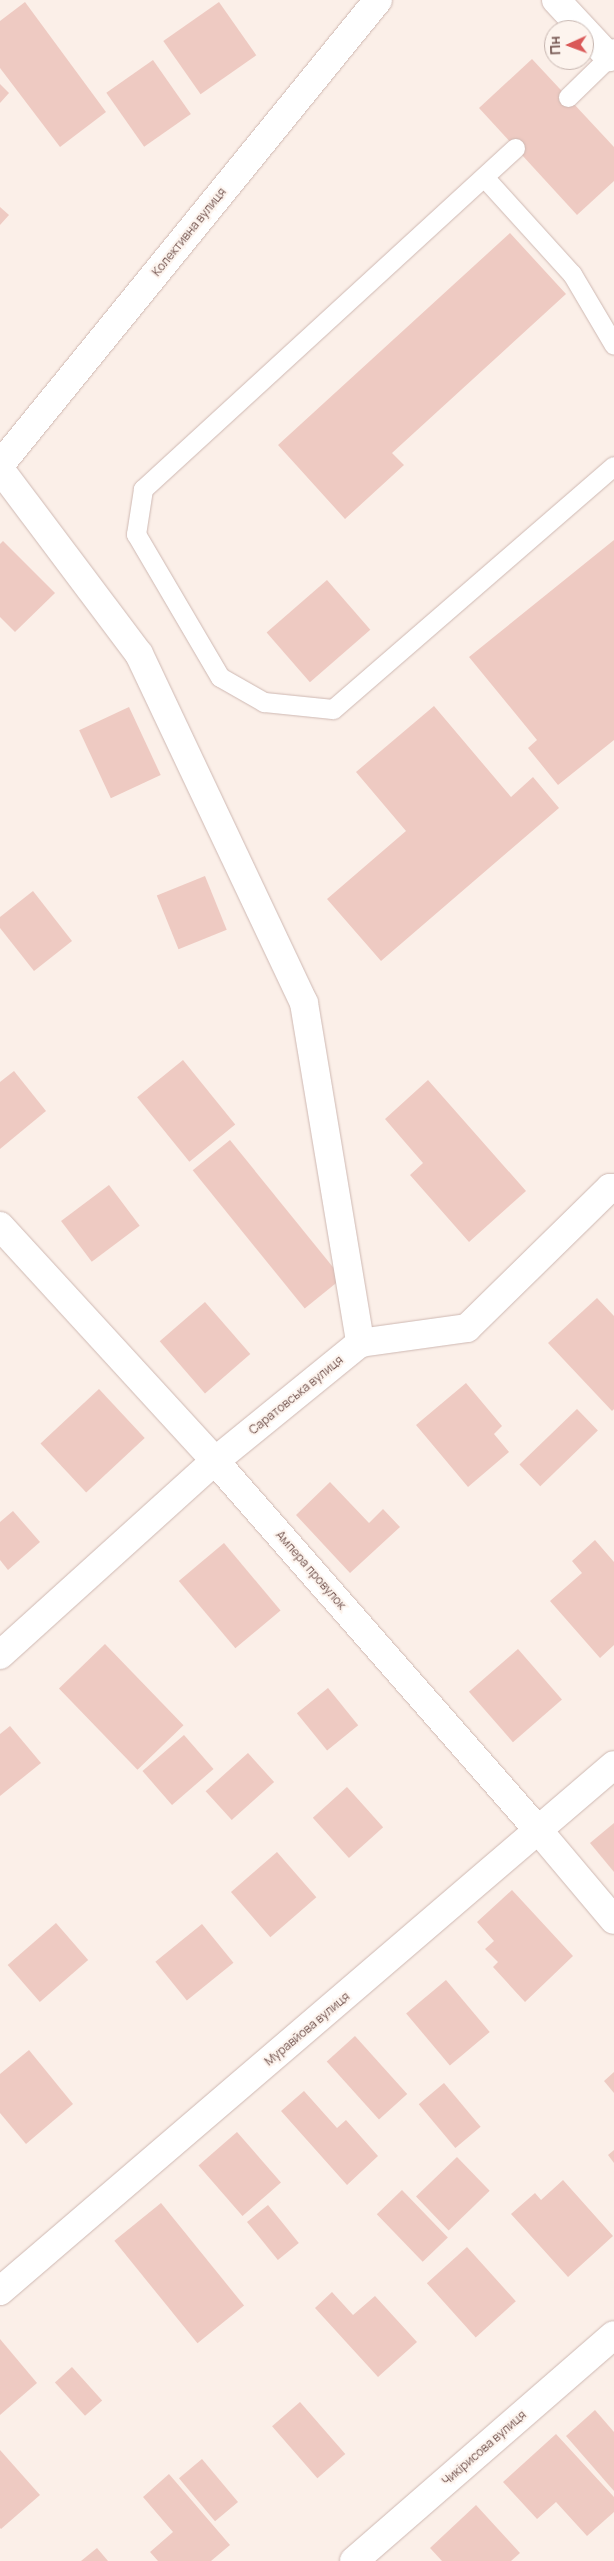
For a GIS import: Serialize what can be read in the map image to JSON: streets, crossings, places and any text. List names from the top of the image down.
{
  "streets": {
    "street": [
      "Колективна вулиця",
      "Саратовська вулиця",
      "Ампера провулок",
      "Муравйова вулиця",
      "Чикірисова вулиця"
    ]
  },
  "crossings": [
    ["Саратовська вулиця", "Ампера провулок"],
    ["Ампера провулок", "Муравйова вулиця"]
  ],
  "north": "left"
}
